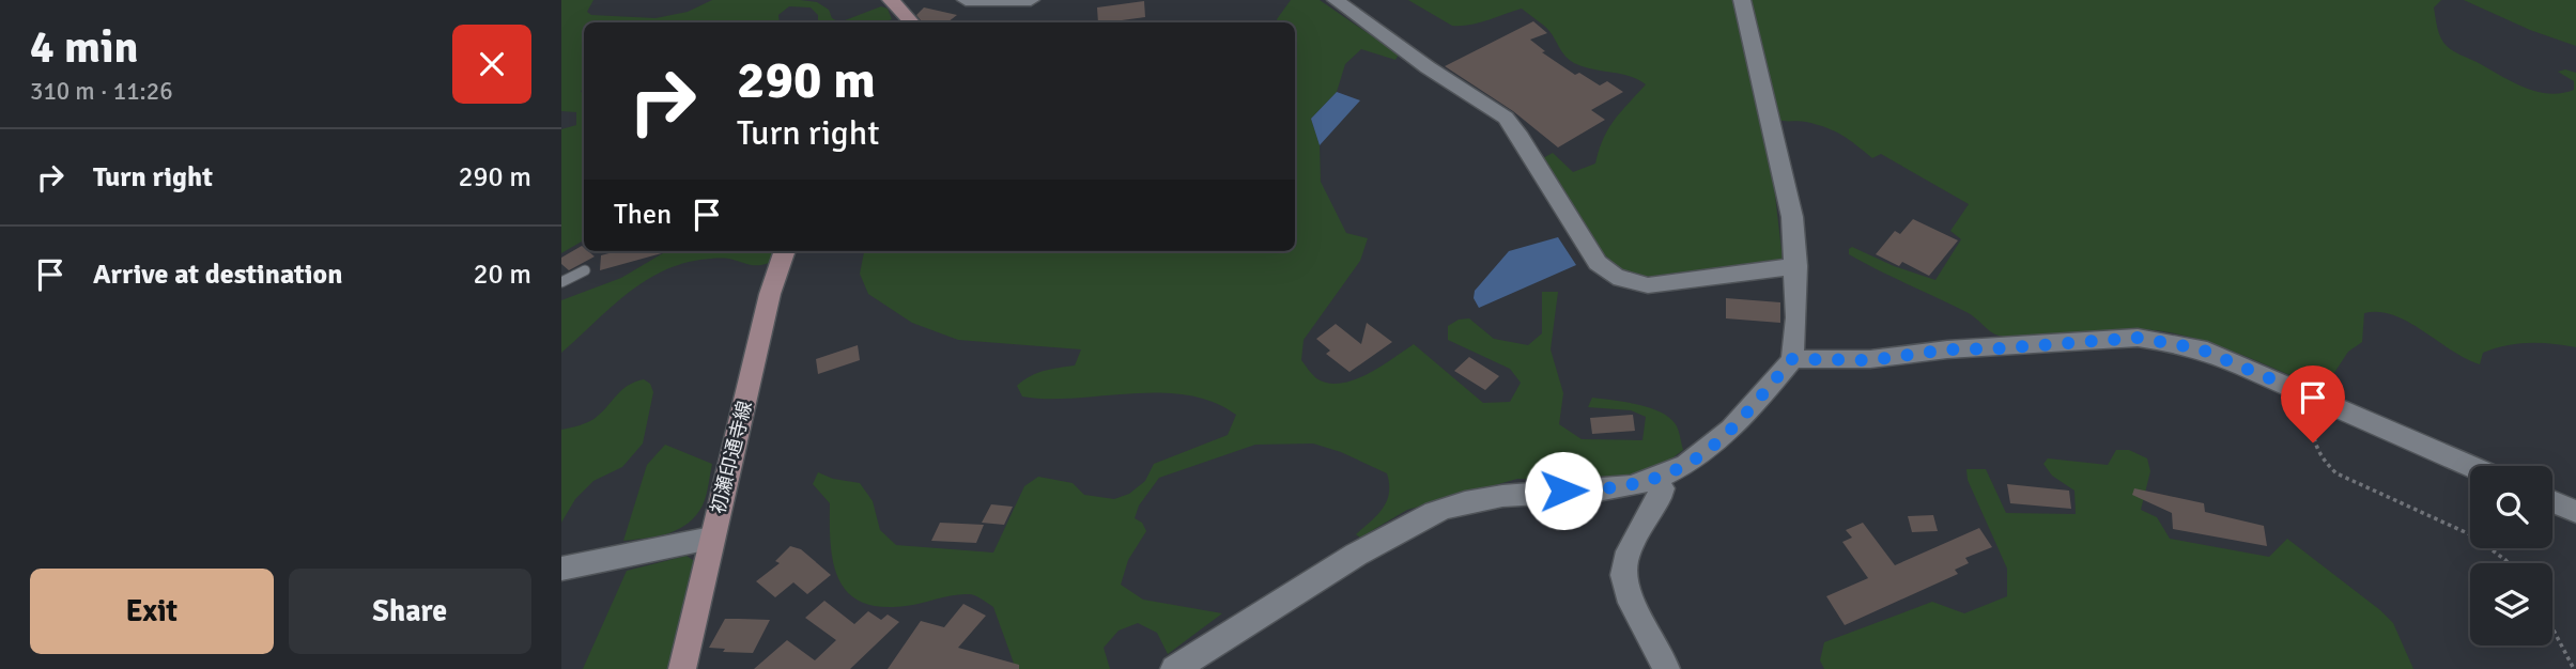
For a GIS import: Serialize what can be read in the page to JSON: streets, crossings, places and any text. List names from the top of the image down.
{
  "streets": {
    "main road": ["初瀬印通寺線"]
  },
  "page": {
    "heading": ["4 min", "310 m · 11:26"],
    "turn": ["290 m", "Turn right"],
    "list": [
      {
        "name": "Turn right",
        "value": "290 m"
      },
      {
        "name": "Arrive at destination",
        "value": "20 m"
      }
    ],
    "then": "Then",
    "buttons": ["Exit", "Share"]
  }
}
